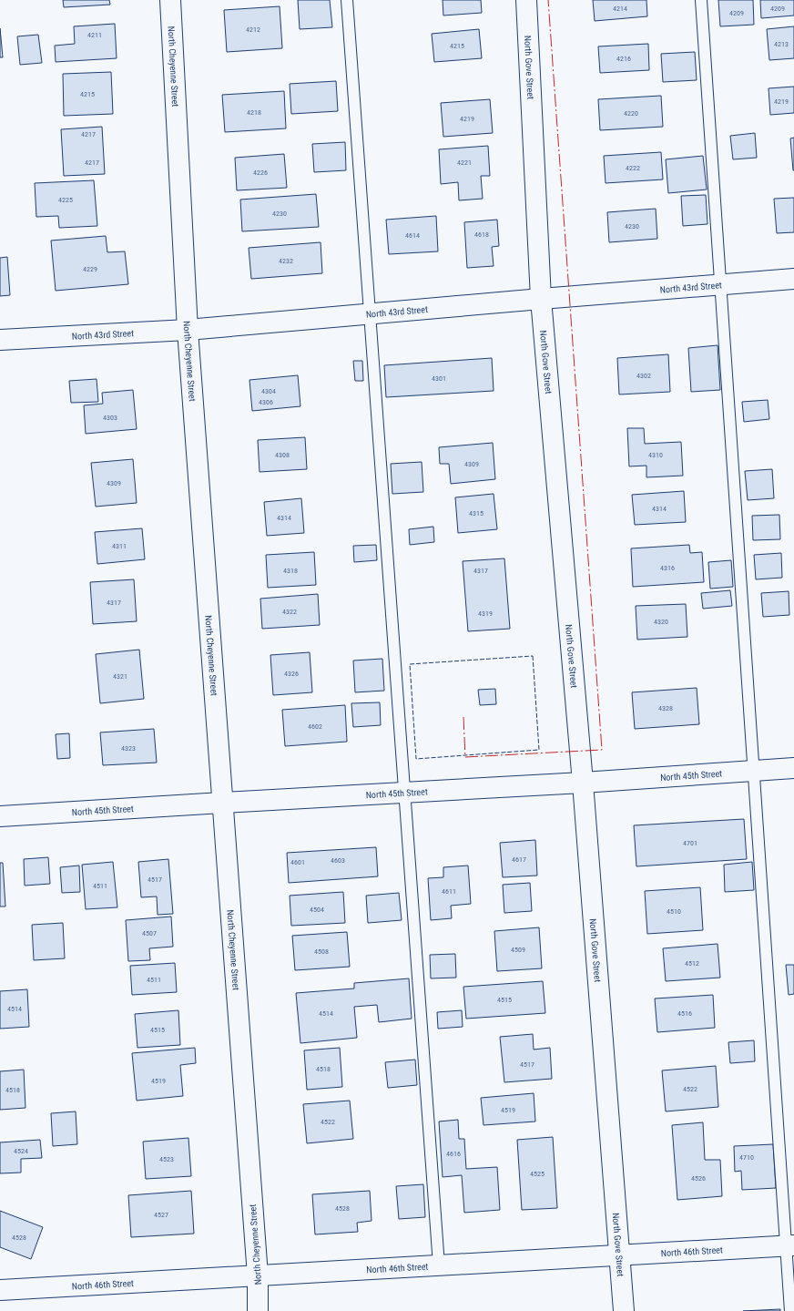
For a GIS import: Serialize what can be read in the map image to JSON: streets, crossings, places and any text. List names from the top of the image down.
{
  "streets": {
    "street": [
      "North Cheyenne Street",
      "North Gove Street",
      "North 43rd Street",
      "North 45th Street",
      "North 46th Street"
    ]
  },
  "crossings": [
    ["North Cheyenne Street", "North 43rd Street"],
    ["North Cheyenne Street", "North 45th Street"],
    ["North Cheyenne Street", "North 46th Street"],
    ["North Gove Street", "North 43rd Street"],
    ["North Gove Street", "North 45th Street"],
    ["North Gove Street", "North 46th Street"]
  ],
  "house_numbers": [
    "4214",
    "4209",
    "4209",
    "4212",
    "4211",
    "4213",
    "4215",
    "4216",
    "4215",
    "4219",
    "4218",
    "4220",
    "4219",
    "4217",
    "4217",
    "4221",
    "4222",
    "4226",
    "4225",
    "4230",
    "4230",
    "4618",
    "4614",
    "4232",
    "4229",
    "4302",
    "4301",
    "4304",
    "4306",
    "4303",
    "4308",
    "4310",
    "4309",
    "4309",
    "4314",
    "4315",
    "4314",
    "4311",
    "4316",
    "4318",
    "4317",
    "4317",
    "4322",
    "4319",
    "4320",
    "4326",
    "4321",
    "4328",
    "4602",
    "4323",
    "4701",
    "4617",
    "4603",
    "4601",
    "4517",
    "4511",
    "4611",
    "4504",
    "4510",
    "4507",
    "4509",
    "4508",
    "4512",
    "4511",
    "4515",
    "4514",
    "4514",
    "4516",
    "4515",
    "4517",
    "4518",
    "4519",
    "4522",
    "4518",
    "4519",
    "4522",
    "4524",
    "4616",
    "4710",
    "4523",
    "4525",
    "4526",
    "4528",
    "4527",
    "4528"
  ]
}
